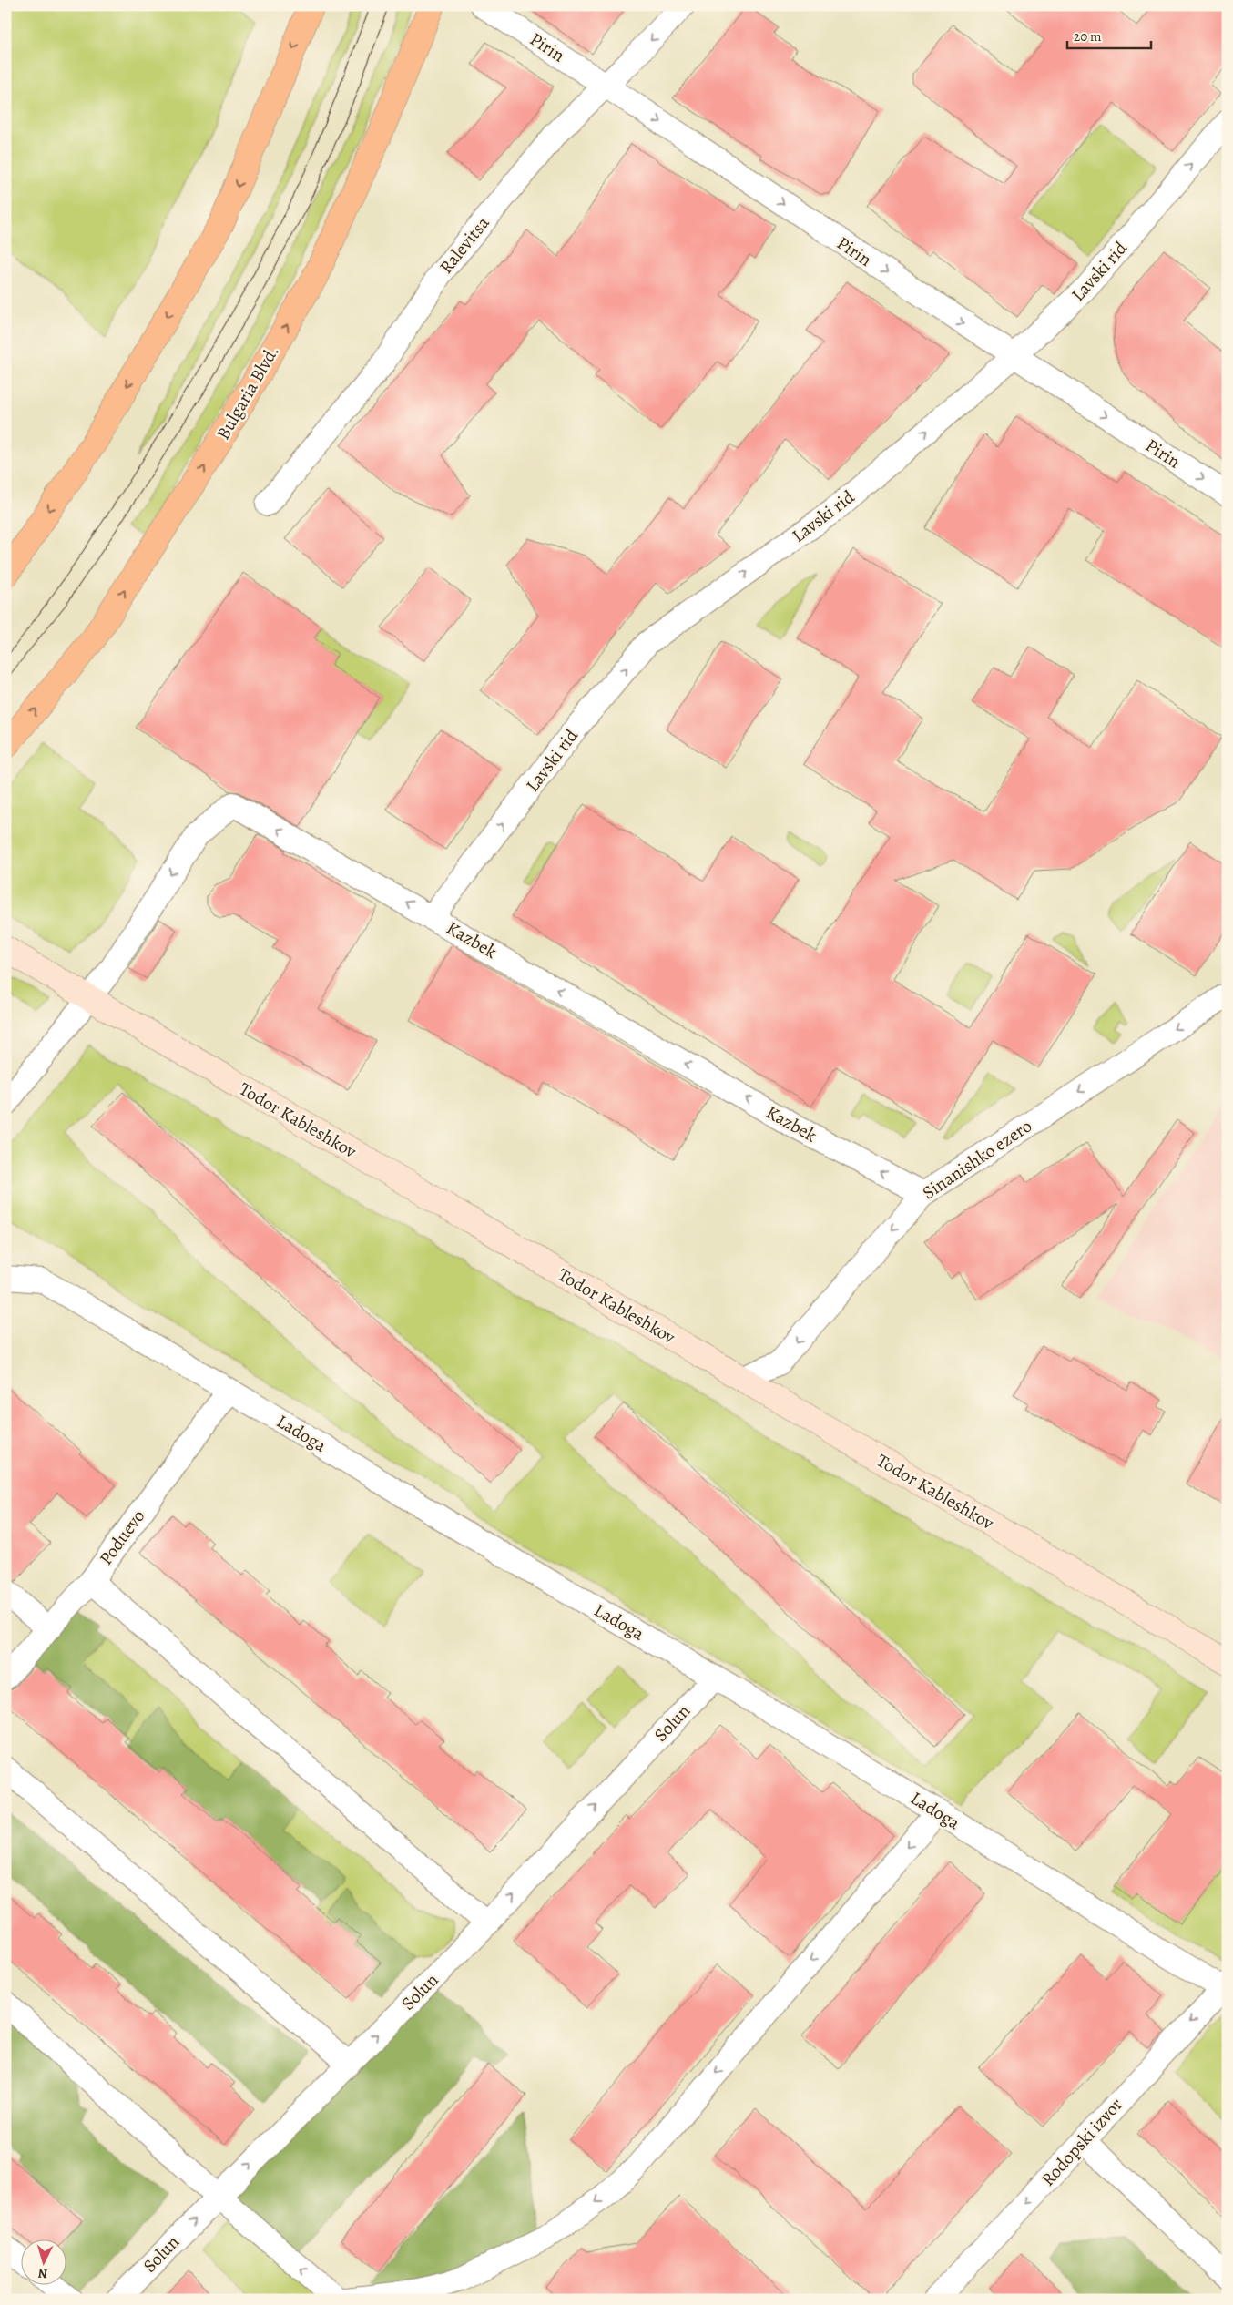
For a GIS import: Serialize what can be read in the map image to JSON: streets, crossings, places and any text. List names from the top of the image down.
{
  "streets": {
    "main road": ["Bulgaria Blvd.", "Todor Kableshkov"],
    "street": [
      "Pirin",
      "Ralevitsa",
      "Lavski rid",
      "Kazbek",
      "Sinanishko ezero",
      "Ladoga",
      "Poduevo",
      "Solun",
      "Rodopski izvor"
    ]
  },
  "crossings": [
    ["Pirin", "Ralevitsa"],
    ["Pirin", "Lavski rid"],
    ["Lavski rid", "Kazbek"],
    ["Kazbek", "Todor Kableshkov"],
    ["Kazbek", "Sinanishko ezero"],
    ["Todor Kableshkov", "Sinanishko ezero"],
    ["Ladoga", "Poduevo"],
    ["Ladoga", "Solun"],
    ["Ladoga", "Rodopski izvor"]
  ],
  "one_way": [
    "Pirin",
    "Lavski rid",
    "Kazbek",
    "Sinanishko ezero",
    "Solun",
    "Rodopski izvor"
  ],
  "scale_bar": "20 m",
  "north": "bottom"
}
